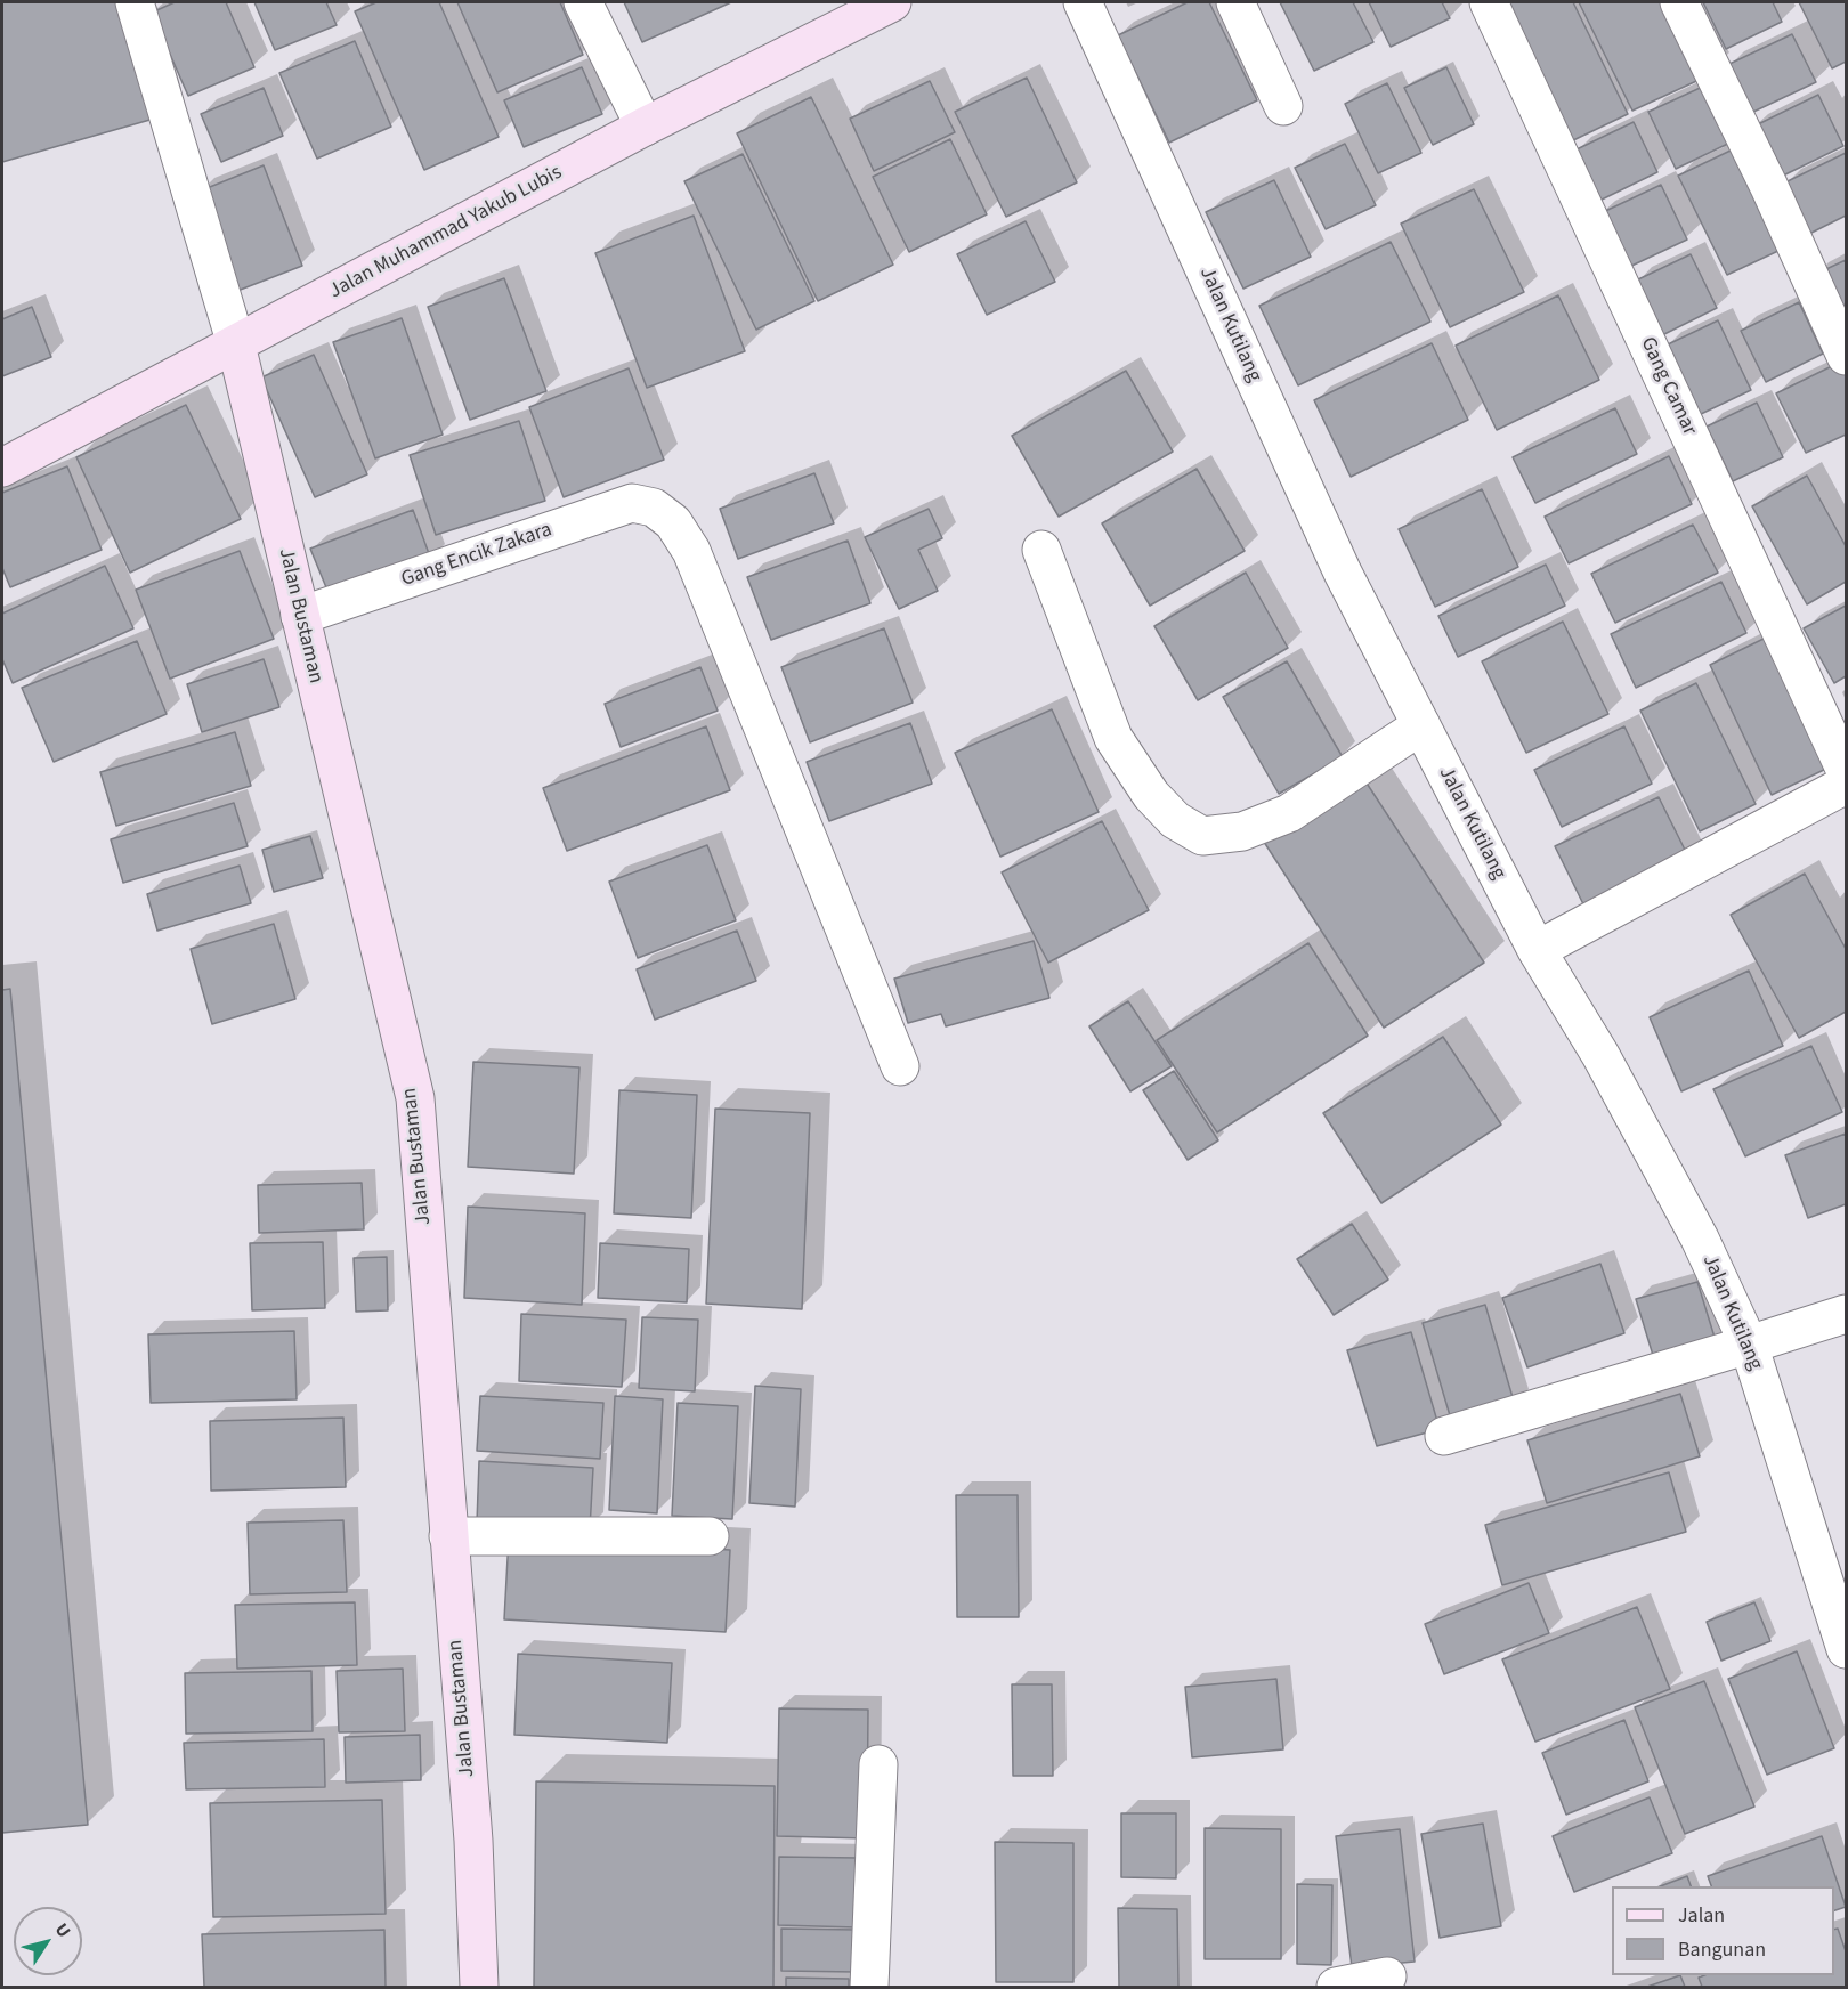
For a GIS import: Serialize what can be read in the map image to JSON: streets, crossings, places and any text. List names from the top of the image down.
{
  "streets": {
    "main road": ["Jalan Muhammad Yakub Lubis", "Jalan Bustaman"],
    "street": ["Jalan Kutilang", "Gang Camar", "Gang Encik Zakara"]
  },
  "crossings": [
    ["Jalan Muhammad Yakub Lubis", "Jalan Bustaman"],
    ["Gang Encik Zakara", "Jalan Bustaman"]
  ],
  "legend": ["Jalan", "Bangunan"],
  "north": "top right"
}
